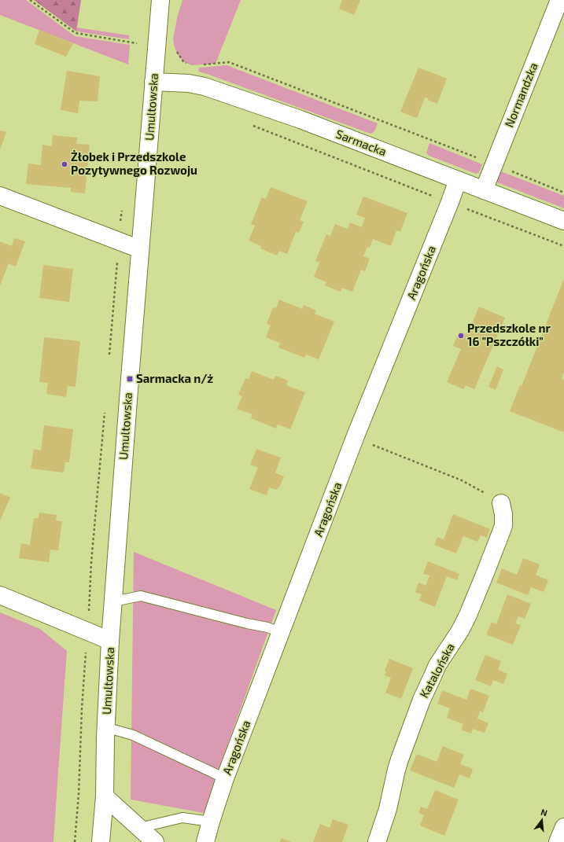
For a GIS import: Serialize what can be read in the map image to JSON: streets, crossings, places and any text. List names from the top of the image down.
{
  "streets": {
    "street": [
      "Normandzka",
      "Umultowska",
      "Sarmacka",
      "Aragońska",
      "Katalońska"
    ]
  },
  "crossings": [
    ["Normandzka", "Sarmacka"],
    ["Umultowska", "Sarmacka"],
    ["Sarmacka", "Aragońska"]
  ],
  "places": {
    "other": ["Żłobek i Przedszkole Pozytywnego Rozwoju", "Przedszkole nr 16 \"Pszczółki\""],
    "transit": ["Sarmacka n/ż"]
  },
  "north": "top"
}
